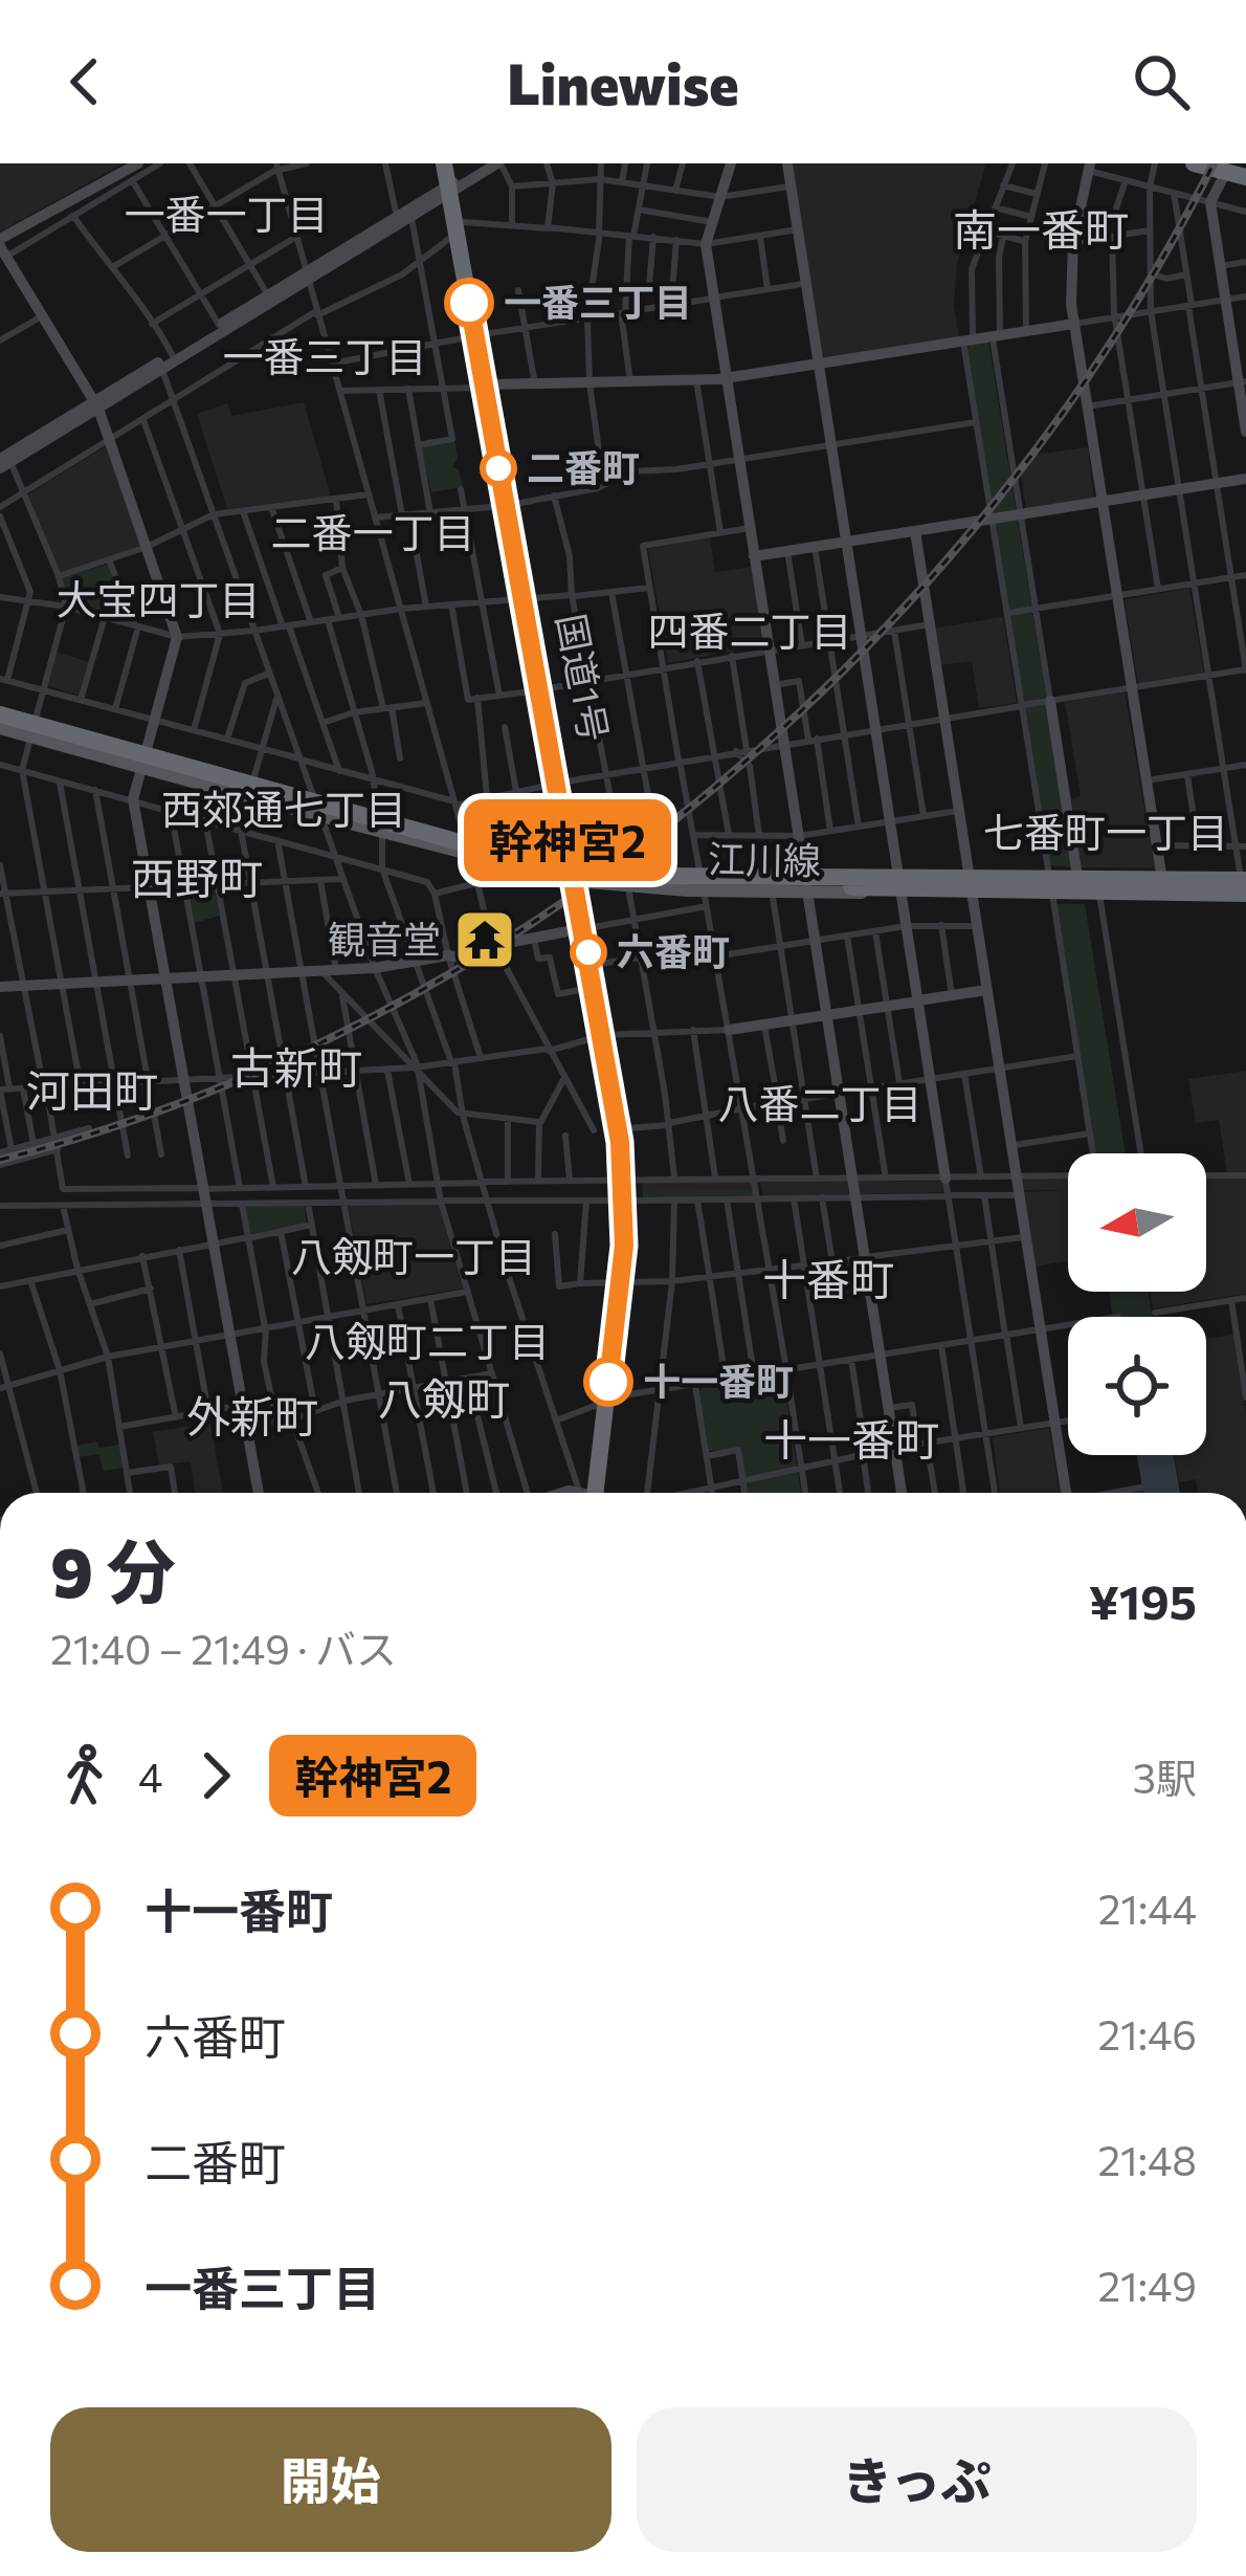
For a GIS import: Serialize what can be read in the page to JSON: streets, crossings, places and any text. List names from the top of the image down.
{
  "streets": {
    "highway": ["国道1号"],
    "main road": ["江川線"]
  },
  "crossings": [
    ["国道1号", "江川線"]
  ],
  "districts": [
    "一番一丁目",
    "南一番町",
    "一番三丁目",
    "二番一丁目",
    "大宝四丁目",
    "四番二丁目",
    "西郊通七丁目",
    "七番町一丁目",
    "西野町",
    "古新町",
    "河田町",
    "八番二丁目",
    "八剱町一丁目",
    "十番町",
    "八剱町二丁目",
    "八剱町",
    "外新町",
    "十一番町"
  ],
  "places": {
    "other": [
      "一番三丁目",
      "二番町",
      "六番町",
      "十一番町"
    ],
    "temple": ["観音堂"]
  },
  "lines": ["bus line 幹神宮2"],
  "north": "left",
  "page": {
    "header": "Linewise",
    "on_map": "幹神宮2",
    "heading": ["9 分", "21:40 – 21:49 · バス", "¥195"],
    "legs": ["4", "幹神宮2", "3駅"],
    "list": [
      {
        "name": "十一番町",
        "value": "21:44"
      },
      {
        "name": "六番町",
        "value": "21:46"
      },
      {
        "name": "二番町",
        "value": "21:48"
      },
      {
        "name": "一番三丁目",
        "value": "21:49"
      }
    ],
    "buttons": ["開始", "きっぷ"]
  }
}
